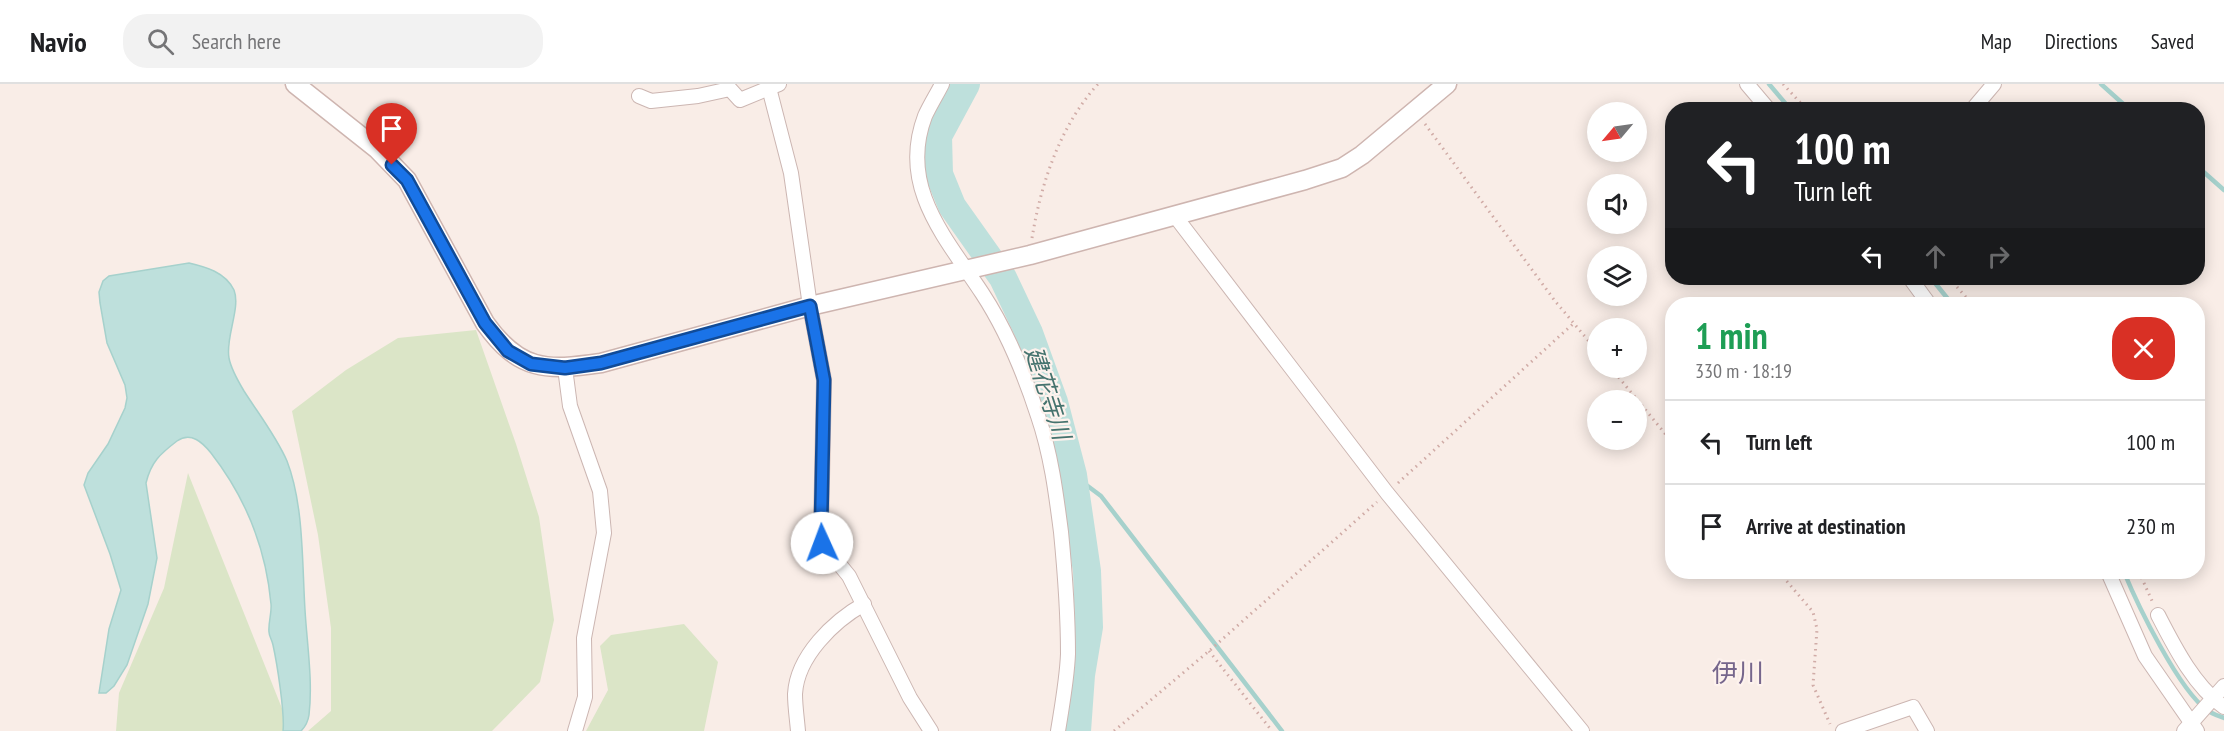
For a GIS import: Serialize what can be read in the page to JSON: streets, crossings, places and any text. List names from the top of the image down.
{
  "districts": ["伊川"],
  "water": ["建花寺川"],
  "north": "bottom left",
  "page": {
    "header": "Navio",
    "search": "Search here",
    "nav": ["Map", "Directions", "Saved"],
    "map_buttons": ["+", "−"],
    "turn": ["100 m", "Turn left"],
    "heading": ["1 min", "330 m · 18:19"],
    "list": [
      {
        "name": "Turn left",
        "value": "100 m"
      },
      {
        "name": "Arrive at destination",
        "value": "230 m"
      }
    ]
  }
}
